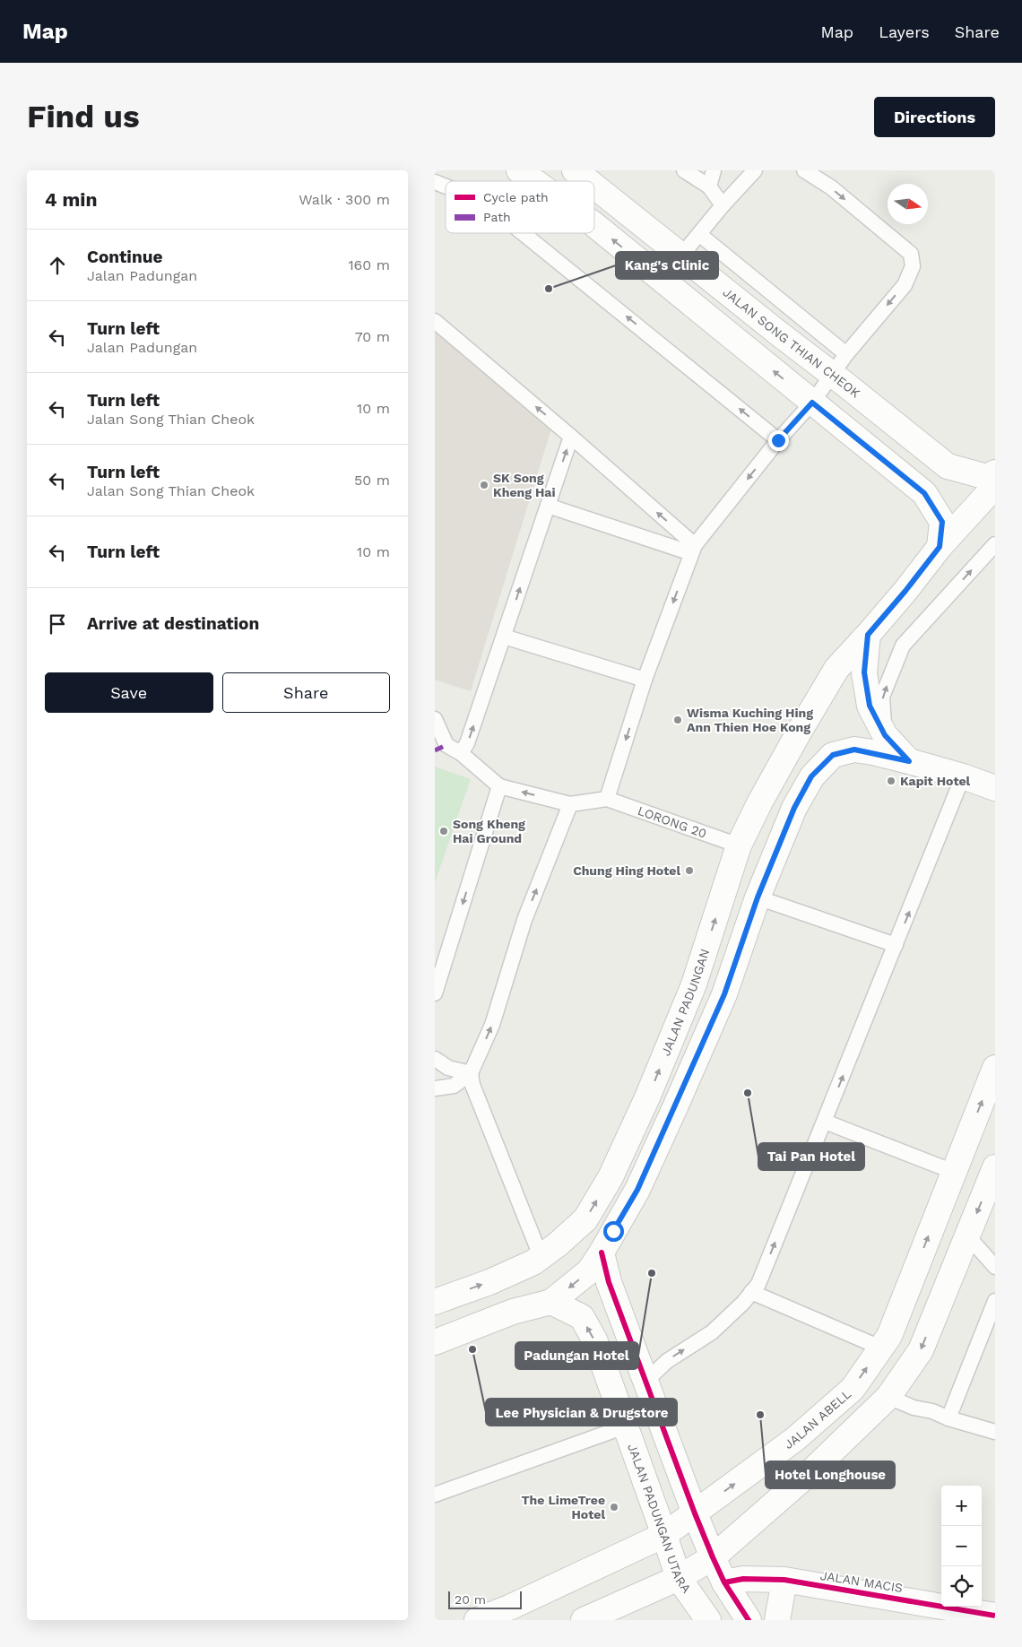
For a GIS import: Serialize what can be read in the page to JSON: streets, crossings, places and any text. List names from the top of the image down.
{
  "streets": {
    "main road": [
      "JALAN SONG THIAN CHEOK",
      "JALAN PADUNGAN",
      "JALAN ABELL",
      "JALAN PADUNGAN UTARA",
      "JALAN MACIS"
    ],
    "lane": ["LORONG 20"]
  },
  "crossings": [
    ["LORONG 20", "JALAN PADUNGAN"],
    ["JALAN ABELL", "JALAN PADUNGAN UTARA"]
  ],
  "places": [
    "Kang's Clinic",
    "SK Song Kheng Hai",
    "Wisma Kuching Hing Ann Thien Hoe Kong",
    "Kapit Hotel",
    "Song Kheng Hai Ground",
    "Chung Hing Hotel",
    "Tai Pan Hotel",
    "Padungan Hotel",
    "Lee Physician & Drugstore",
    "Hotel Longhouse",
    "The LimeTree Hotel"
  ],
  "legend": ["Cycle path", "Path"],
  "scale_bar": "20 m",
  "north": "right",
  "page": {
    "header": "Map",
    "nav": ["Map", "Layers", "Share"],
    "buttons": [
      "Directions",
      ["Save", "Share"]
    ],
    "title": "Find us",
    "heading": ["4 min", "Walk · 300 m"],
    "list": [
      ["Continue", "Jalan Padungan", "160 m"],
      ["Turn left", "Jalan Padungan", "70 m"],
      ["Turn left", "Jalan Song Thian Cheok", "10 m"],
      ["Turn left", "Jalan Song Thian Cheok", "50 m"],
      ["Turn left", "10 m"],
      "Arrive at destination"
    ],
    "map_buttons": ["+", "−"],
    "scale": "20 m"
  }
}
